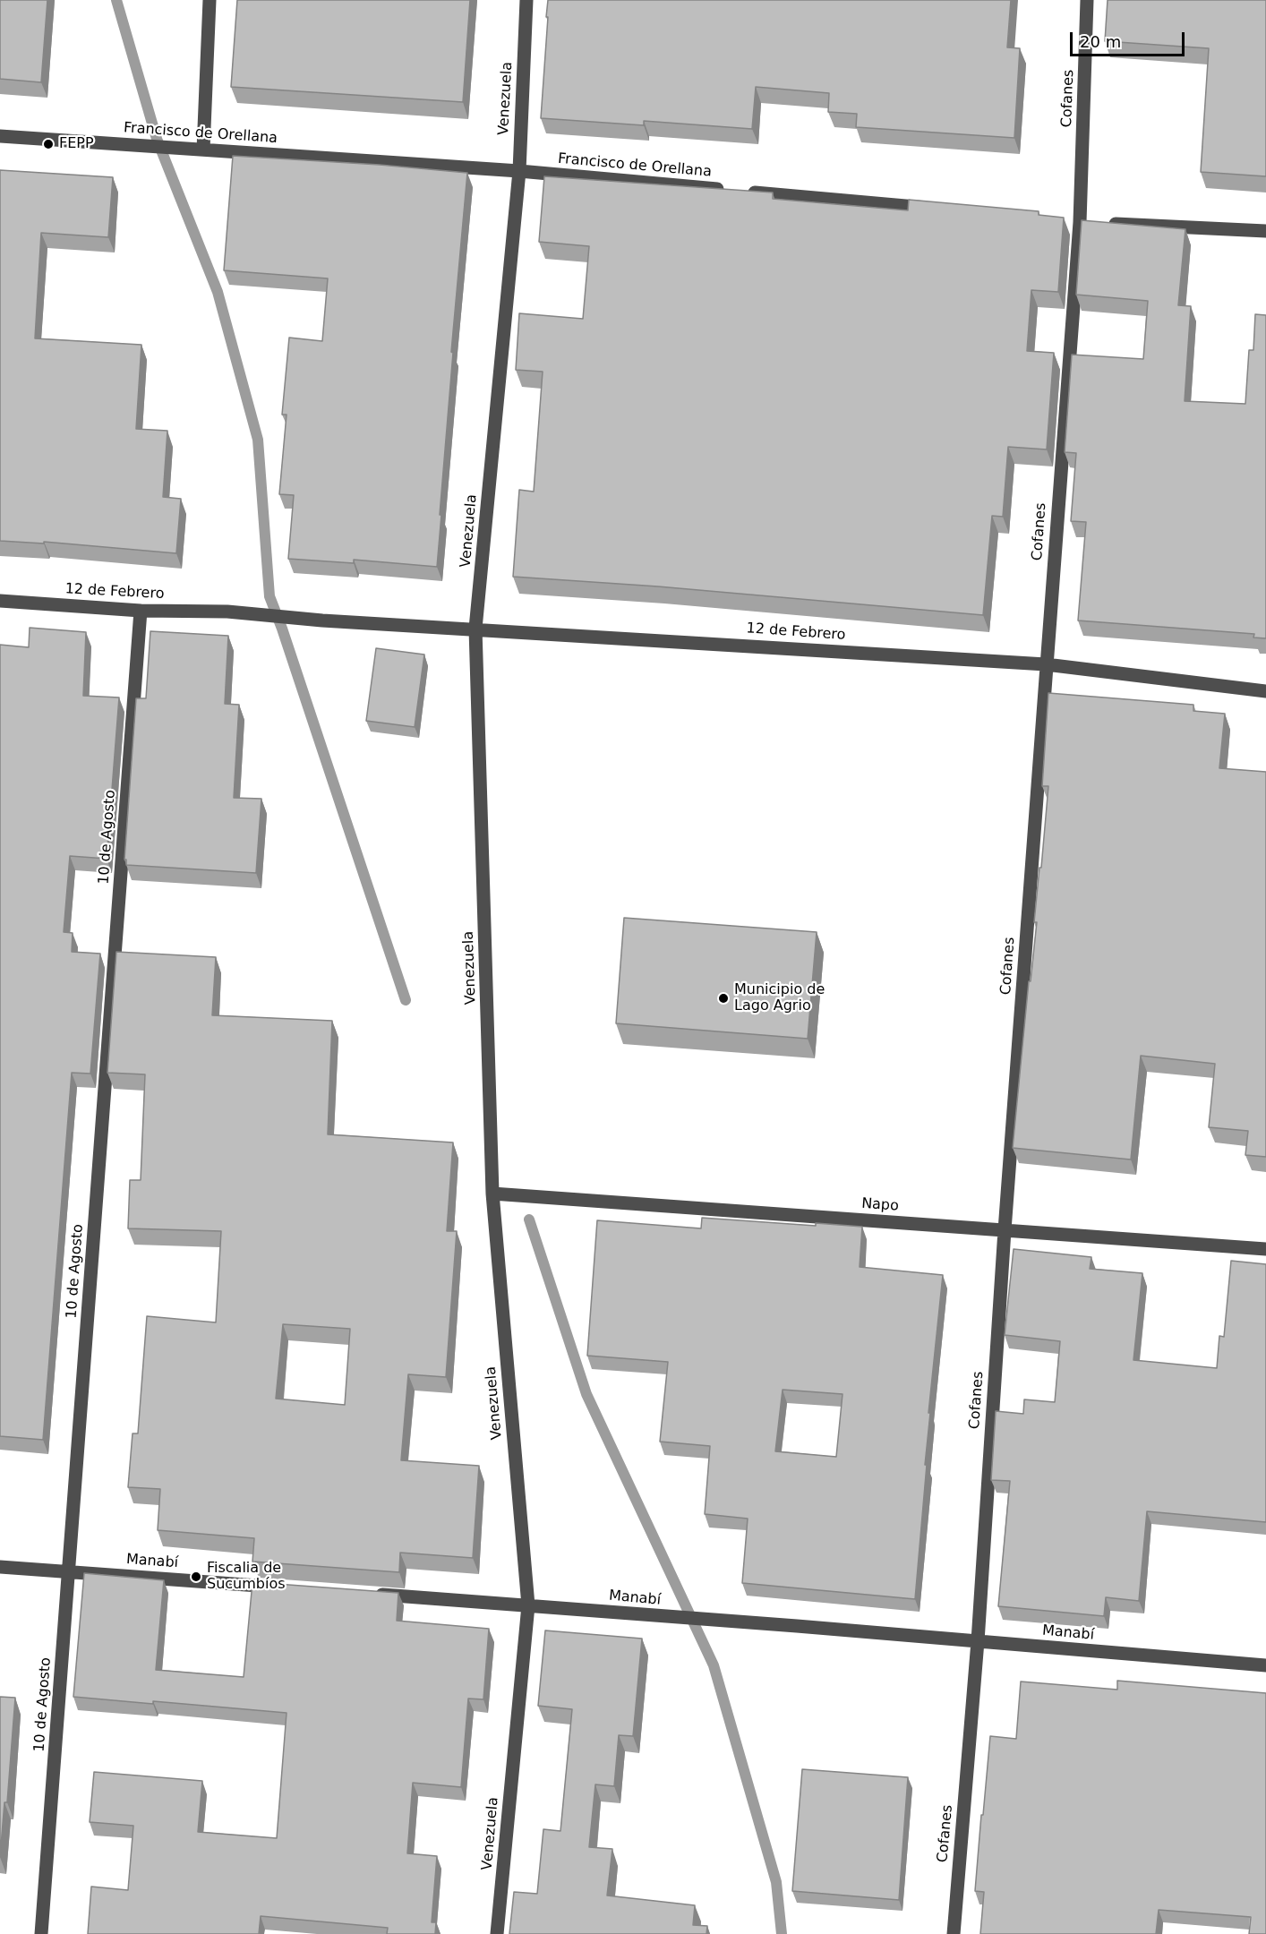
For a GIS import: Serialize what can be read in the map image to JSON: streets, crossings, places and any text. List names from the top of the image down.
{
  "streets": {
    "street": [
      "Venezuela",
      "Cofanes",
      "Francisco de Orellana",
      "12 de Febrero",
      "10 de Agosto",
      "Napo",
      "Manabí"
    ]
  },
  "crossings": [
    ["Venezuela", "Francisco de Orellana"],
    ["Venezuela", "12 de Febrero"],
    ["Venezuela", "Napo"],
    ["Venezuela", "Manabí"],
    ["Cofanes", "12 de Febrero"],
    ["Cofanes", "Napo"],
    ["Cofanes", "Manabí"],
    ["12 de Febrero", "10 de Agosto"],
    ["10 de Agosto", "Manabí"]
  ],
  "places": ["FEPP", "Municipio de Lago Agrio", "Fiscalia de Sucumbíos"],
  "scale_bar": "20 m"
}
